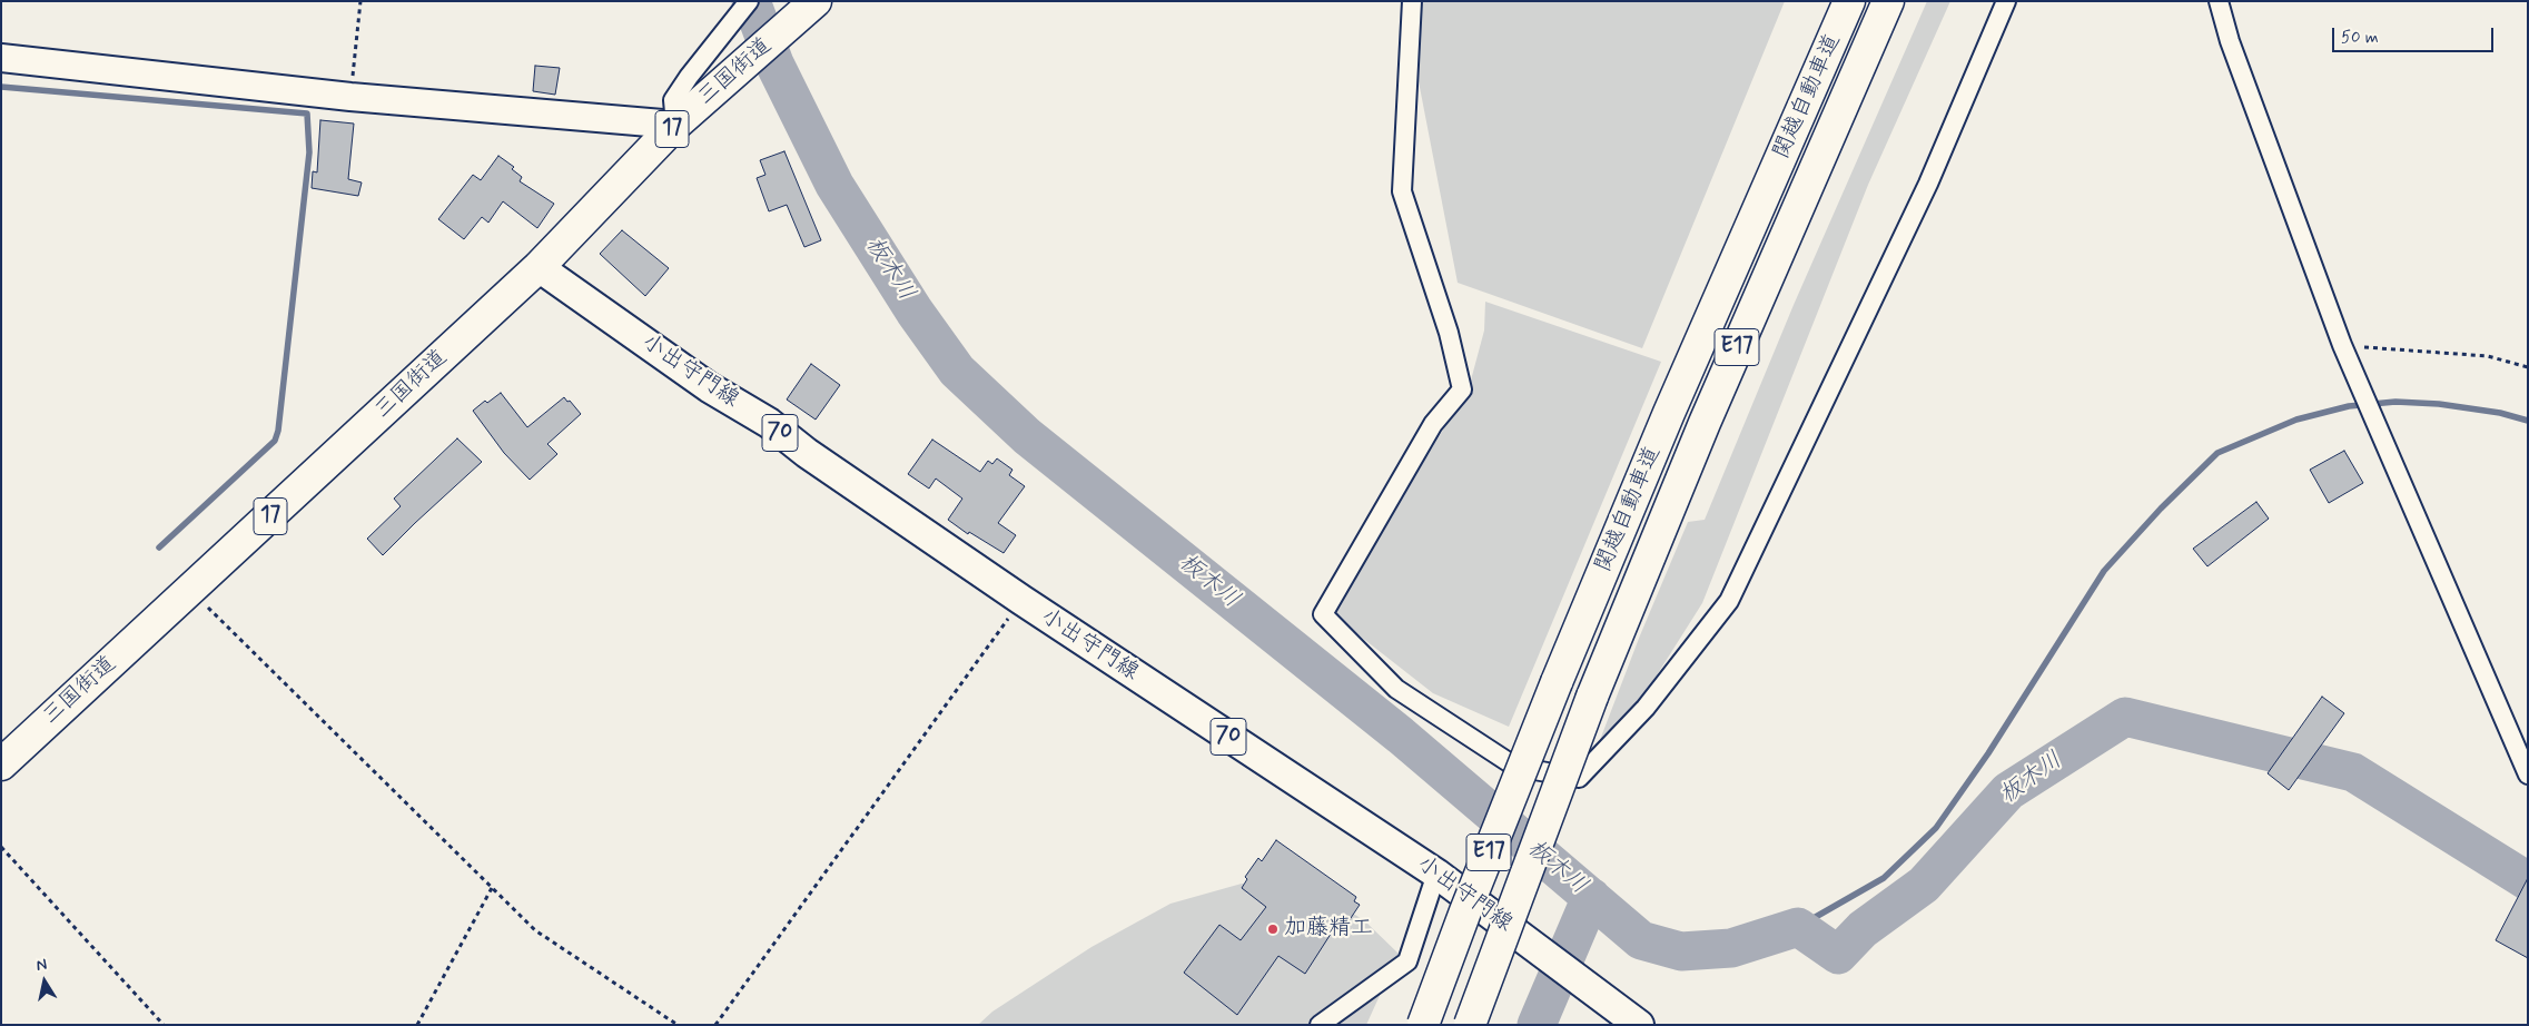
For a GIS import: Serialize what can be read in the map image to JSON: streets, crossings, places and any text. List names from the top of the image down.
{
  "streets": {
    "highway": [
      "三国街道",
      "関越自動車道",
      "17",
      "E17"
    ],
    "main road": ["小出守門線", "70"]
  },
  "crossings": [
    ["三国街道", "小出守門線"]
  ],
  "water": ["板木川"],
  "places": ["加藤精工"],
  "scale_bar": "50 m",
  "north": "top"
}
